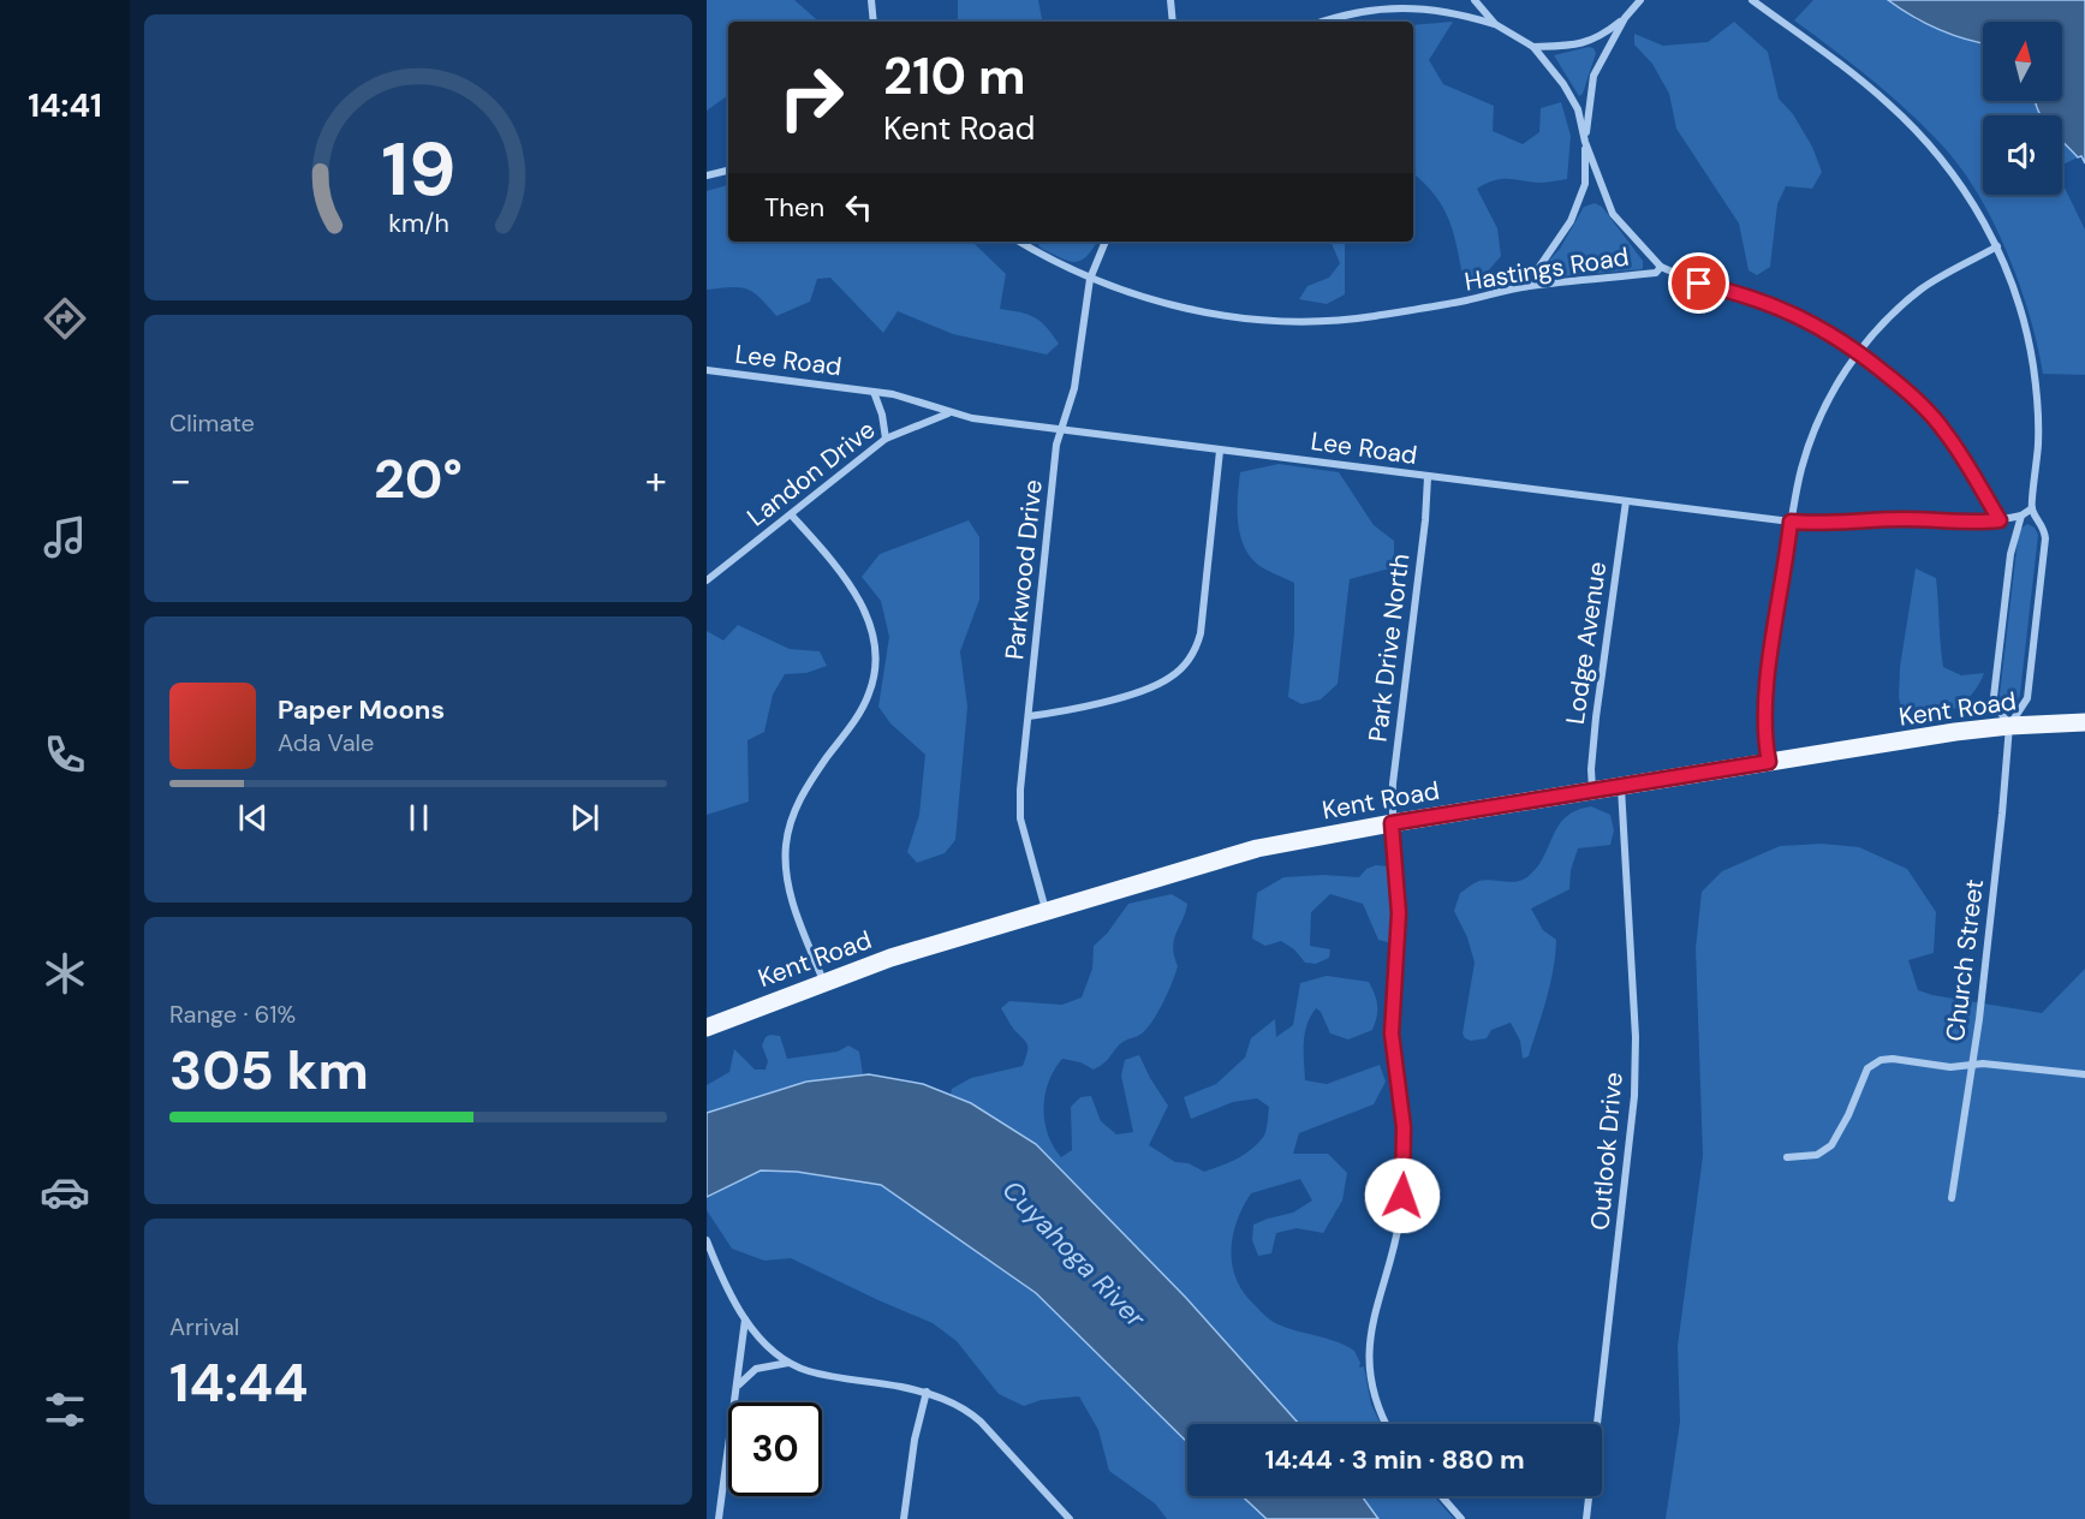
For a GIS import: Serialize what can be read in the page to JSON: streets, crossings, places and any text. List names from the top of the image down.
{
  "streets": {
    "main road": ["Kent Road"],
    "street": [
      "Hastings Road",
      "Lee Road",
      "Landon Drive",
      "Parkwood Drive",
      "Lodge Avenue",
      "Park Drive North",
      "Church Street",
      "Outlook Drive"
    ]
  },
  "crossings": [
    ["Hastings Road", "Lee Road"],
    ["Hastings Road", "Parkwood Drive"],
    ["Lee Road", "Landon Drive"],
    ["Lee Road", "Parkwood Drive"],
    ["Lee Road", "Lodge Avenue"],
    ["Lee Road", "Park Drive North"],
    ["Parkwood Drive", "Kent Road"],
    ["Lodge Avenue", "Kent Road"],
    ["Park Drive North", "Kent Road"],
    ["Kent Road", "Church Street"],
    ["Kent Road", "Outlook Drive"]
  ],
  "water": ["Cuyahoga River"],
  "north": "top",
  "page": {
    "tabs": "14:41",
    "turn": ["210 m", "Kent Road"],
    "then": "Then",
    "tile": [
      "Climate",
      ["Range · 61%", "305 km"],
      ["Arrival", "14:44"]
    ],
    "heat": ["−", "20°", "+"],
    "song": ["Paper Moons", "Ada Vale"],
    "limit": "30",
    "trip": "14:44 · 3 min · 880 m",
    "gauge": ["19", "km/h"]
  }
}
